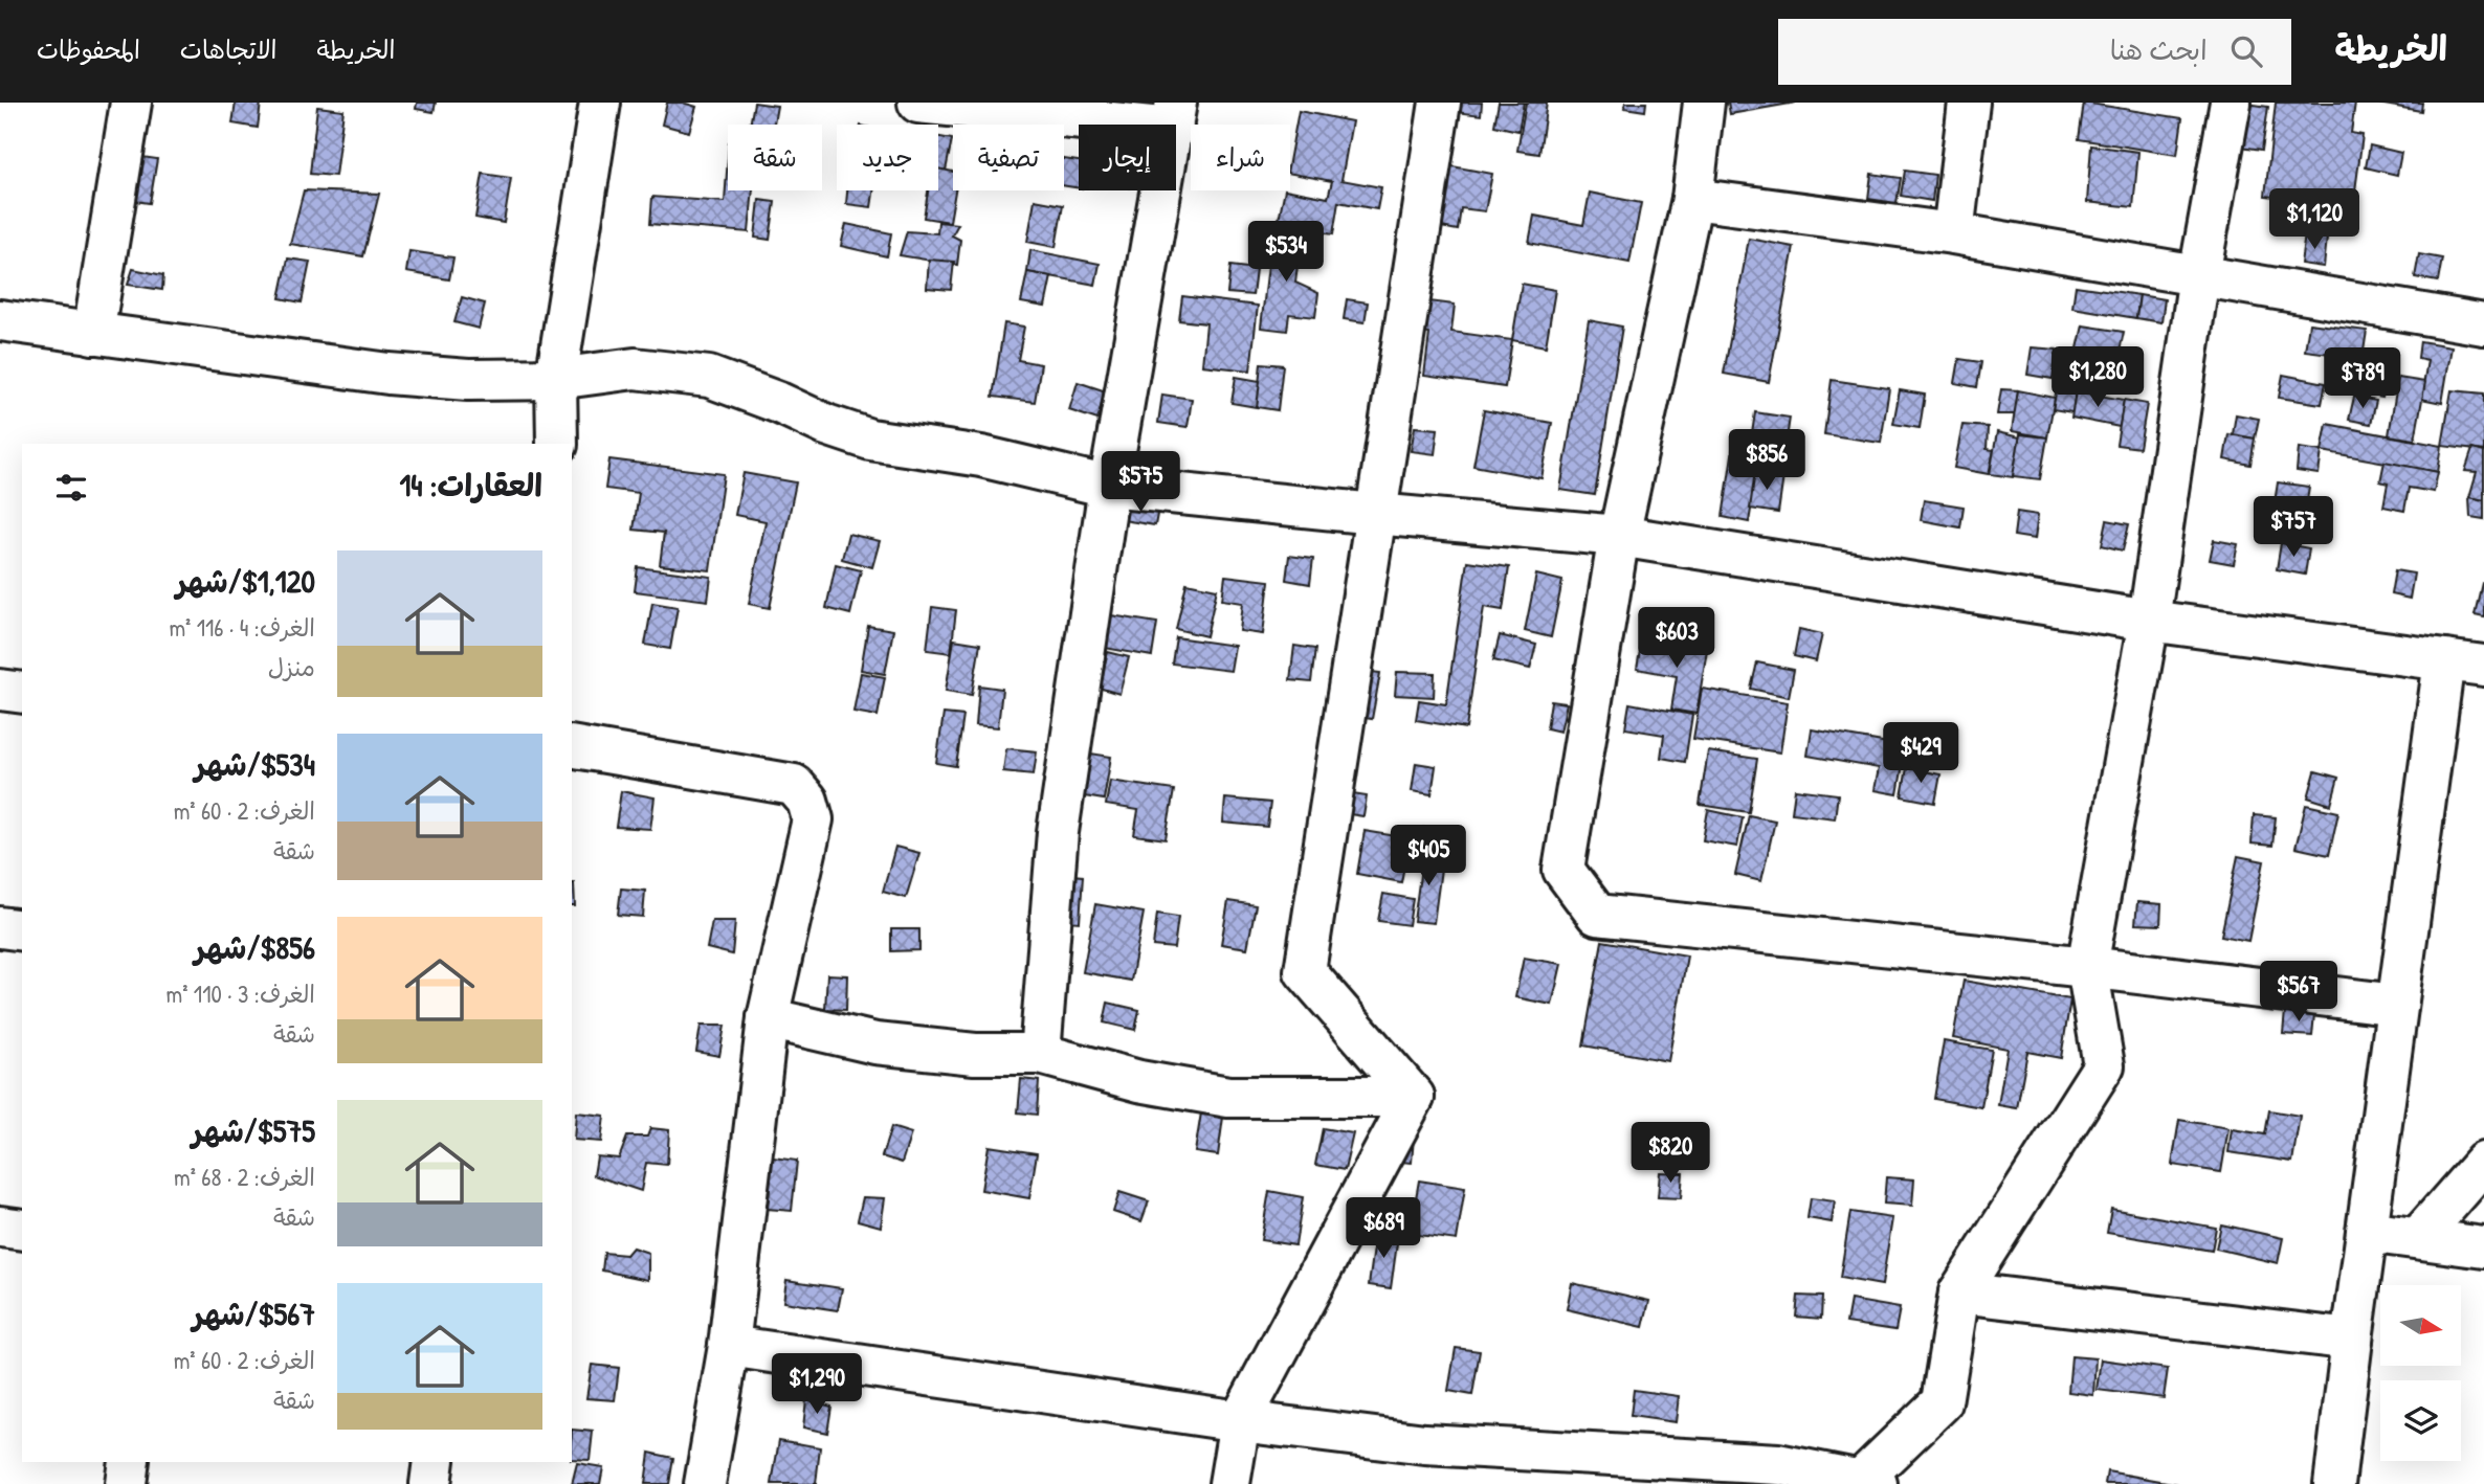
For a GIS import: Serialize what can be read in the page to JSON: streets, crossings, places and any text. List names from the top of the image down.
{
  "north": "right",
  "page": {
    "header": "الخريطة",
    "search": "ابحث هنا",
    "nav": ["الخريطة", "الاتجاهات", "المحفوظات"],
    "chip": [
      "شراء",
      "إيجار",
      "تصفية",
      "جديد",
      "شقة"
    ],
    "price": [
      "$1,120",
      "$534",
      "$1,280",
      "$789",
      "$856",
      "$575",
      "$757",
      "$603",
      "$429",
      "$405",
      "$567",
      "$820",
      "$689",
      "$1,290"
    ],
    "heading": "العقارات: 14",
    "list": [
      {
        "name": "$1,120/شهر",
        "note": "الغرف: 4 · 116 m² · منزل"
      },
      {
        "name": "$534/شهر",
        "note": "الغرف: 2 · 60 m² · شقة"
      },
      {
        "name": "$856/شهر",
        "note": "الغرف: 3 · 110 m² · شقة"
      },
      {
        "name": "$575/شهر",
        "note": "الغرف: 2 · 68 m² · شقة"
      },
      {
        "name": "$567/شهر",
        "note": "الغرف: 2 · 60 m² · شقة"
      }
    ]
  }
}
